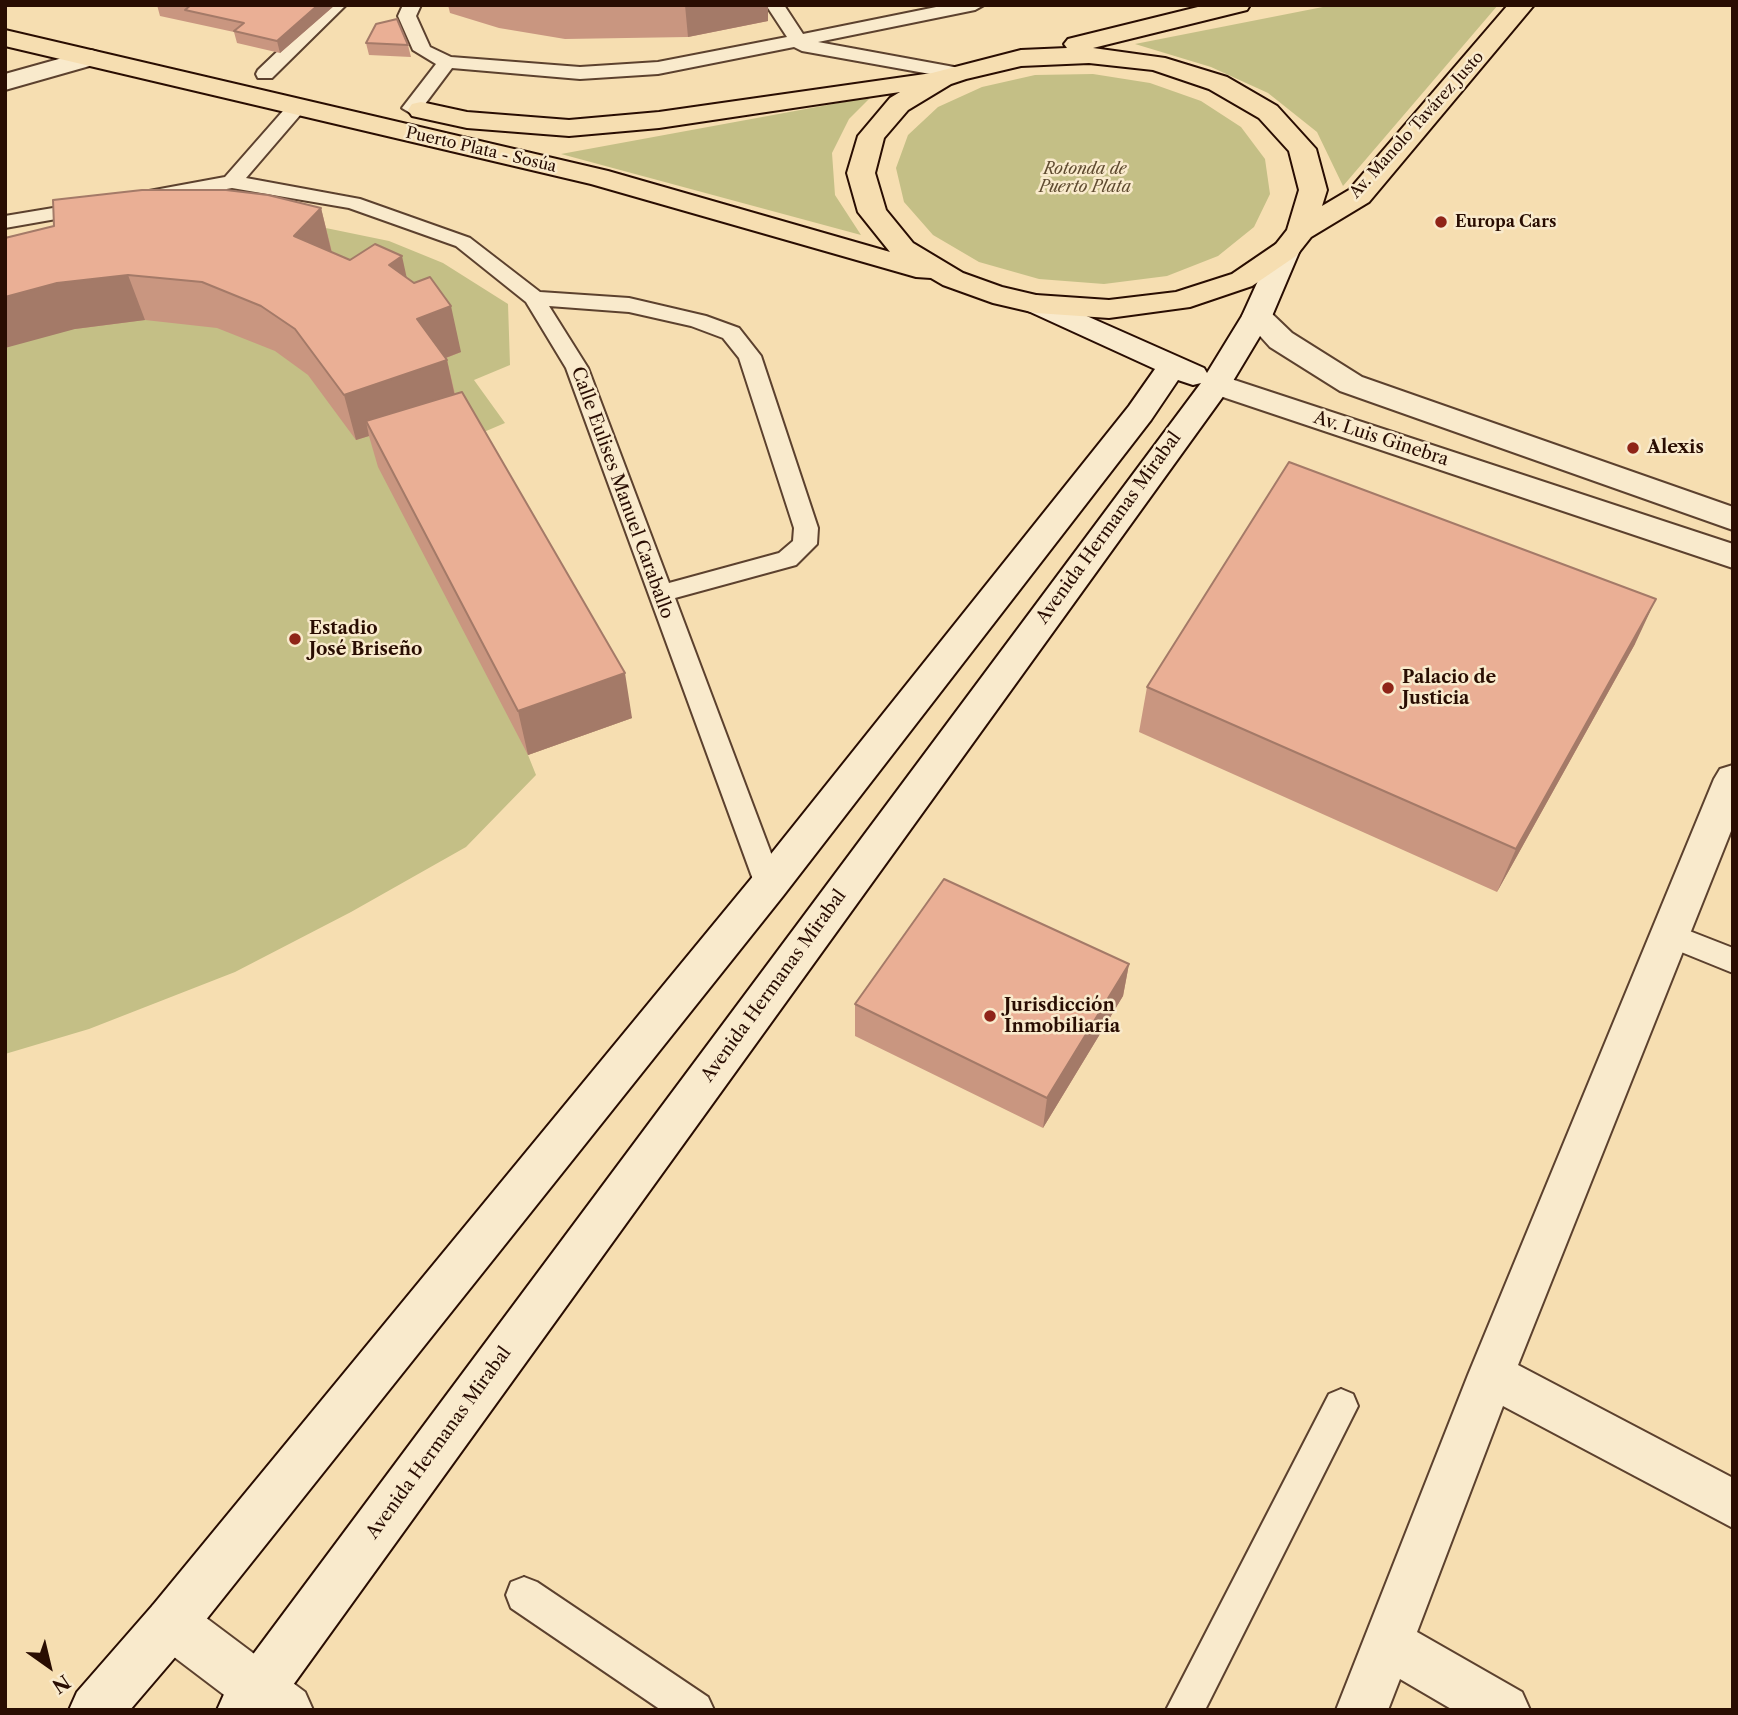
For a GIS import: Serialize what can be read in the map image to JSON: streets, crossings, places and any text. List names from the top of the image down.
{
  "streets": {
    "main road": [
      "Av. Manolo Tavárez Justo",
      "Puerto Plata - Sosúa",
      "Av. Luis Ginebra",
      "Avenida Hermanas Mirabal"
    ],
    "lane": ["Calle Eulises Manuel Caraballo"]
  },
  "crossings": [
    ["Av. Manolo Tavárez Justo", "Avenida Hermanas Mirabal"],
    ["Av. Luis Ginebra", "Avenida Hermanas Mirabal"]
  ],
  "parks": ["Rotonda de Puerto Plata"],
  "places": [
    "Europa Cars",
    "Alexis",
    "Estadio José Briseño",
    "Palacio de Justicia",
    "Jurisdicción Inmobiliaria"
  ],
  "north": "bottom right"
}
